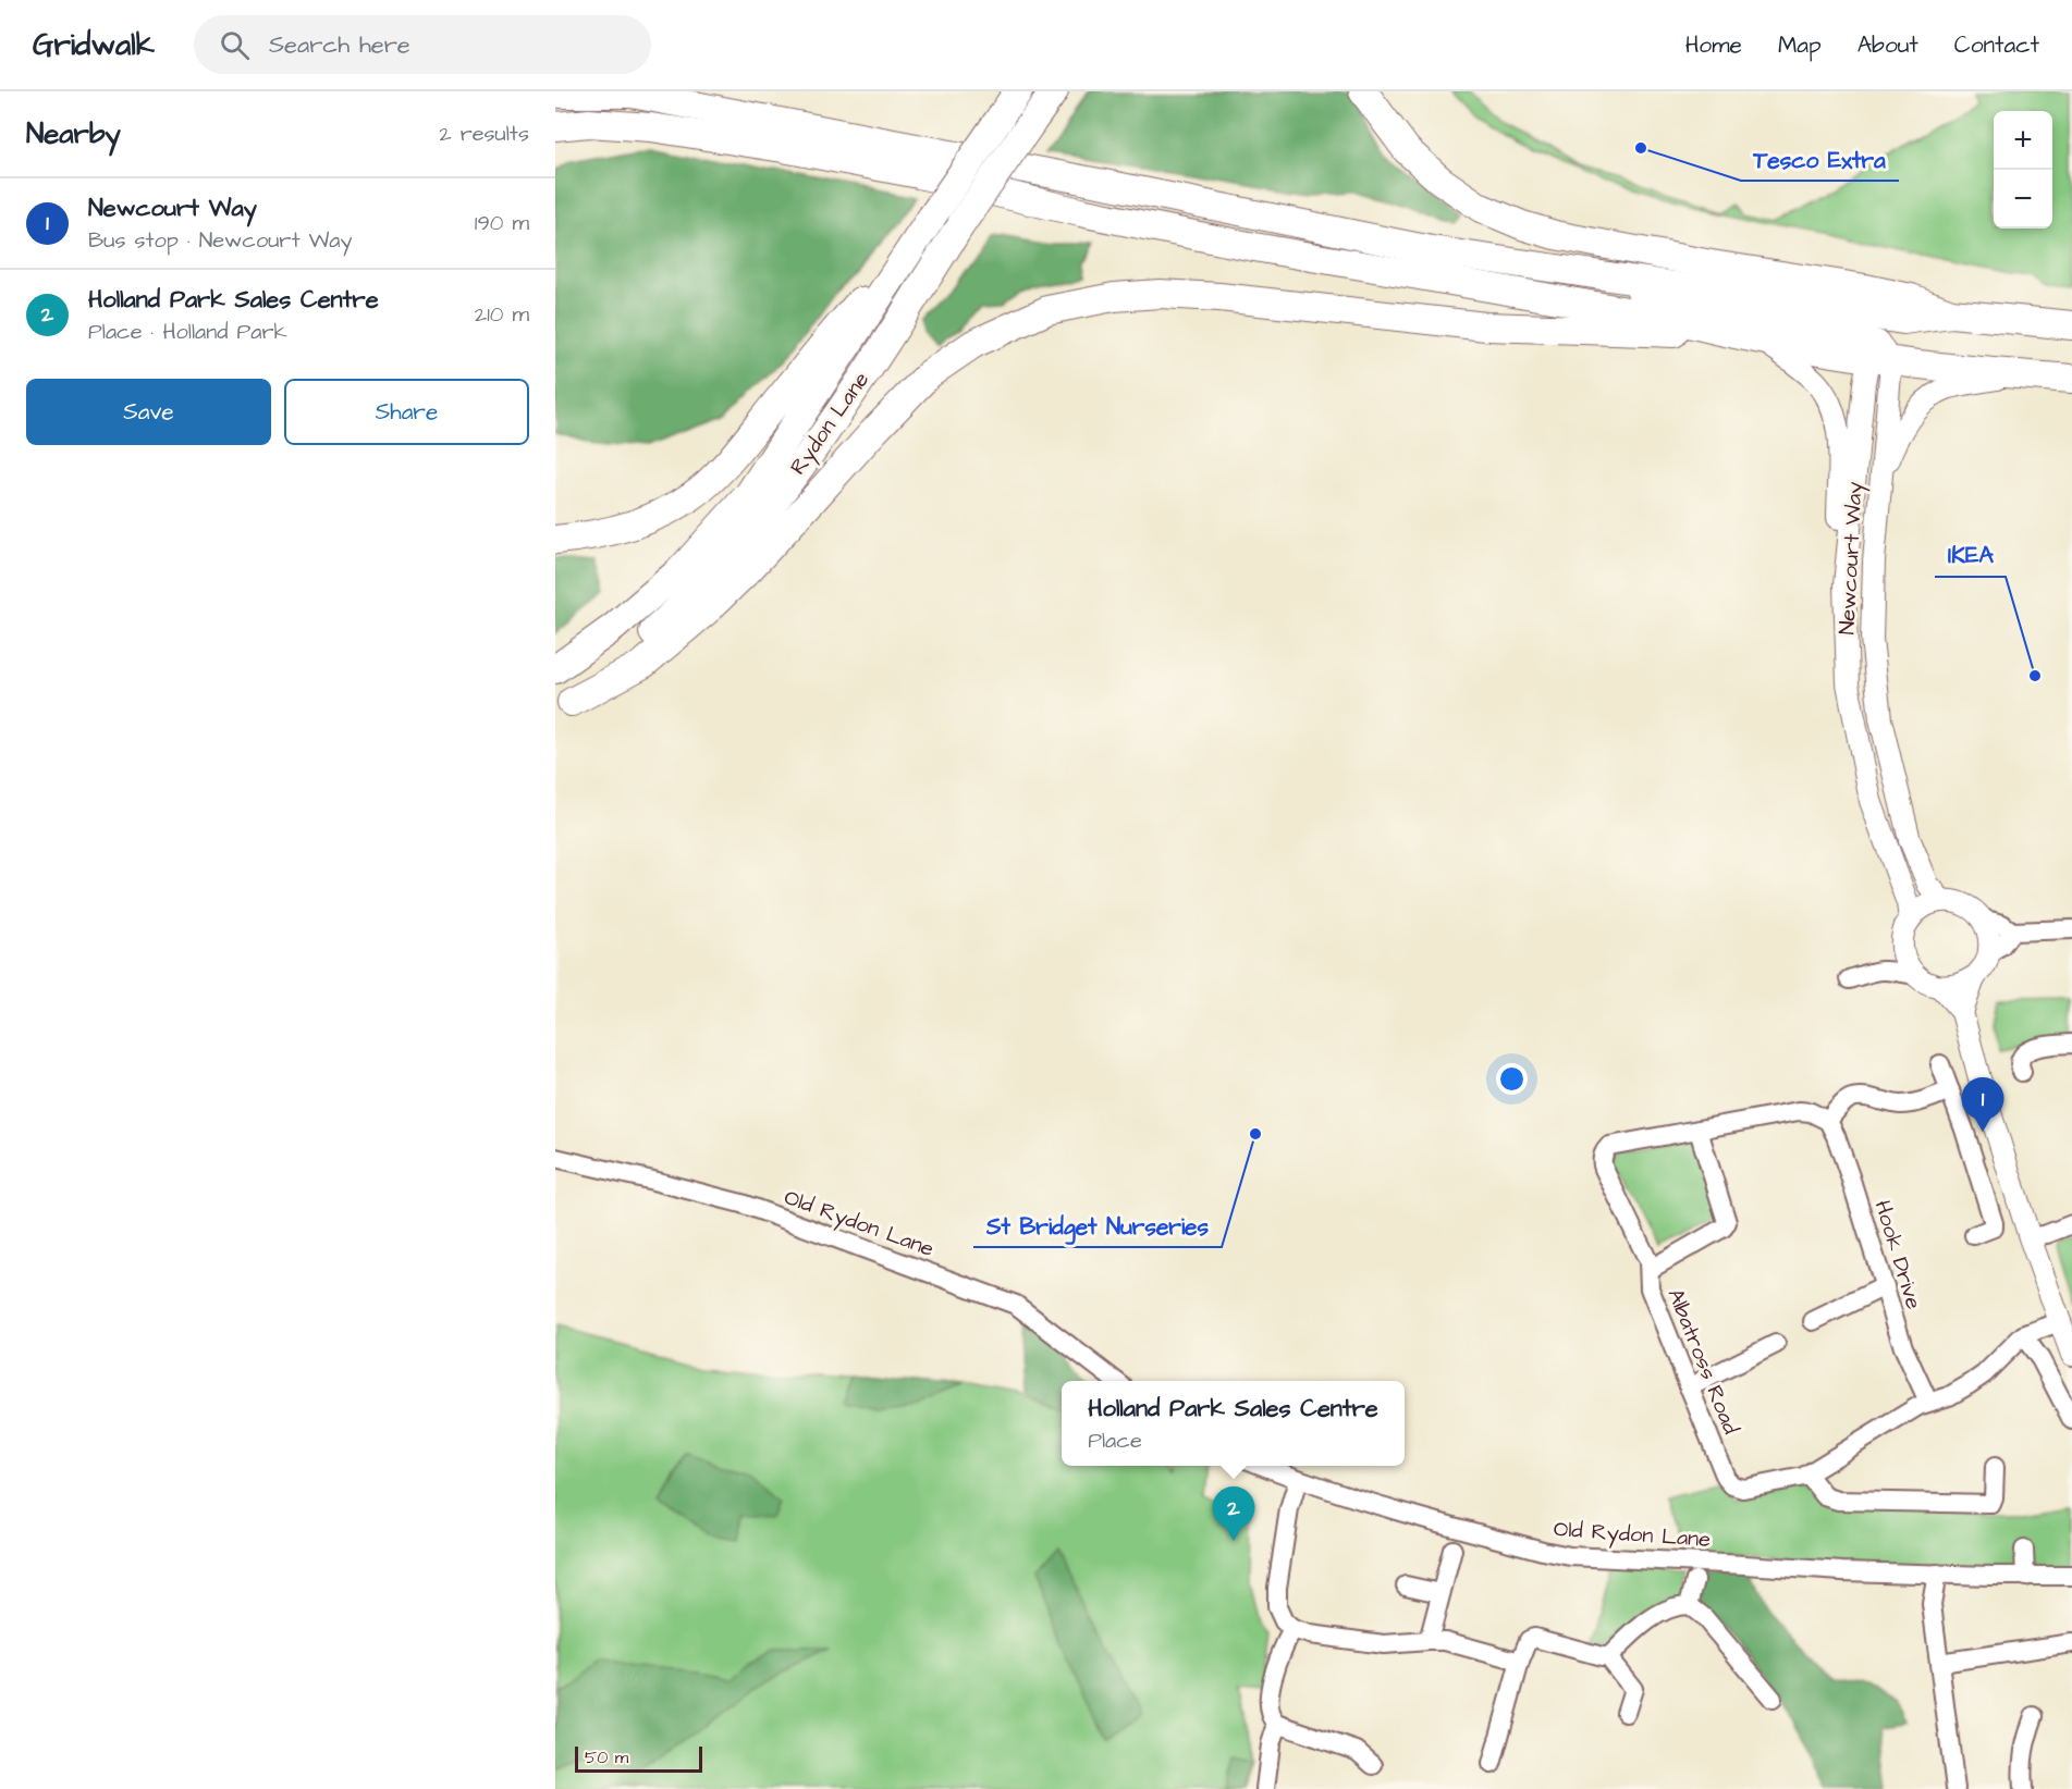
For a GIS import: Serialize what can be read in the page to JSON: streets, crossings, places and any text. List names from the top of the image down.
{
  "streets": {
    "main road": ["Rydon Lane"],
    "street": [
      "Newcourt Way",
      "Old Rydon Lane",
      "Hook Drive",
      "Albatross Road"
    ]
  },
  "crossings": [
    ["Hook Drive", "Albatross Road"]
  ],
  "places": ["Tesco Extra", "IKEA", "St Bridget Nurseries"],
  "scale_bar": "50 m",
  "page": {
    "header": "Gridwalk",
    "search": "Search here",
    "nav": [
      "Home",
      "Map",
      "About",
      "Contact"
    ],
    "heading": ["Nearby", "2 results"],
    "map_buttons": ["+", "−"],
    "list": [
      {
        "mark": "1",
        "name": "Newcourt Way",
        "note": "Bus stop · Newcourt Way",
        "value": "190 m"
      },
      {
        "mark": "2",
        "name": "Holland Park Sales Centre",
        "note": "Place · Holland Park",
        "value": "210 m"
      }
    ],
    "buttons": ["Save", "Share"],
    "pins": ["1", "2"],
    "popup": ["Holland Park Sales Centre", "Place"],
    "scale": "50 m"
  }
}
